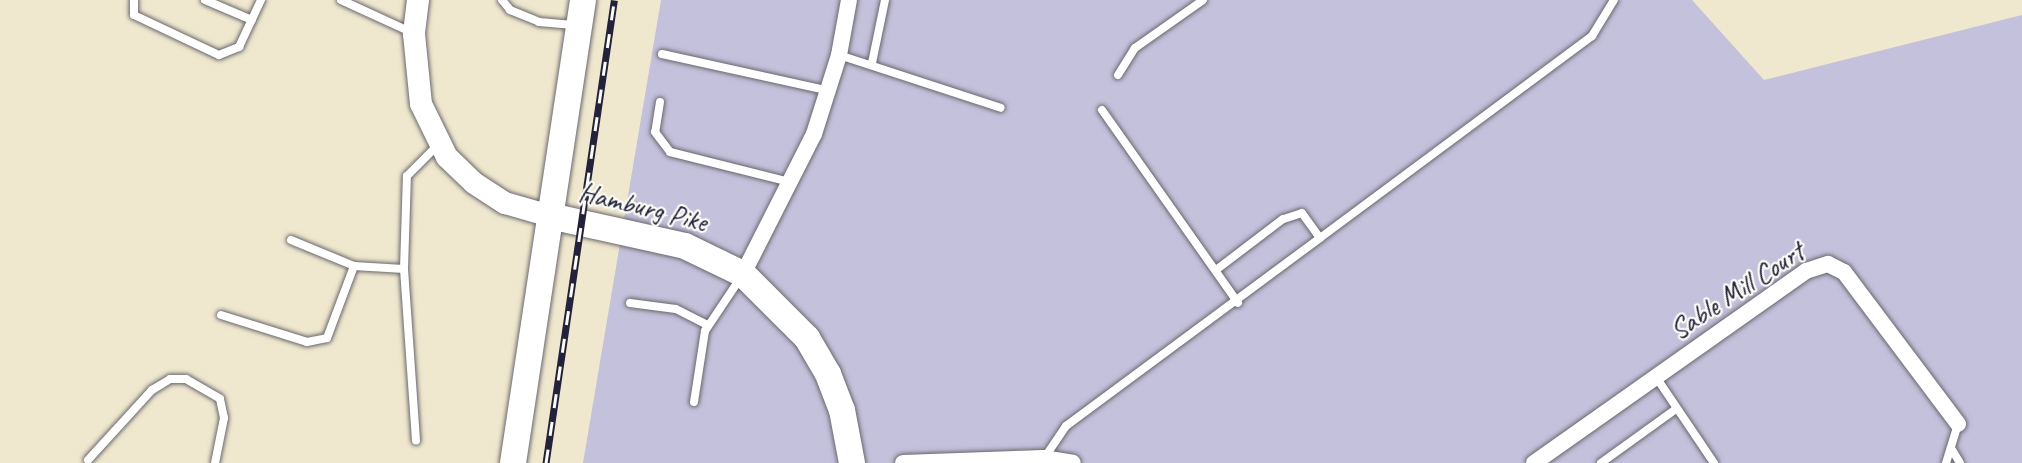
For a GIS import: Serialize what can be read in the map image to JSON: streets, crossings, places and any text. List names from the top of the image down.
{
  "streets": {
    "main road": ["Hamburg Pike"],
    "street": ["Sable Mill Court"]
  }
}
